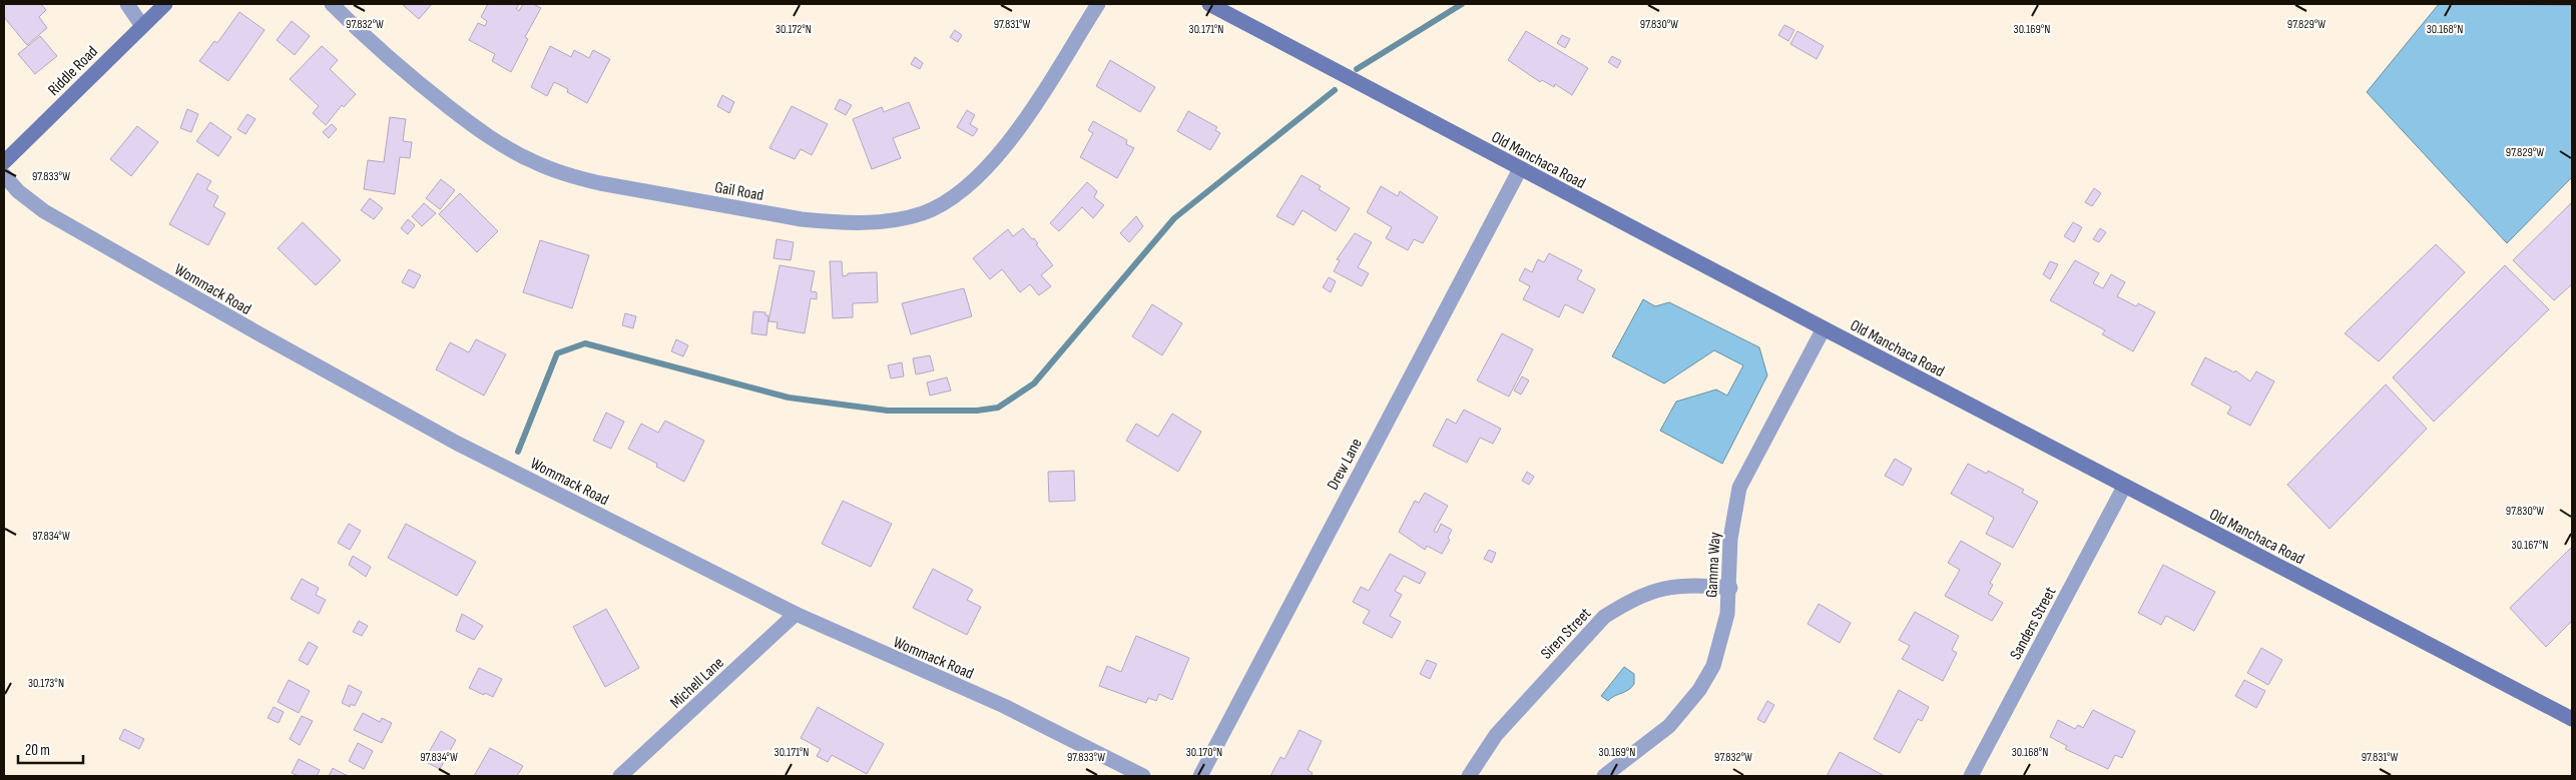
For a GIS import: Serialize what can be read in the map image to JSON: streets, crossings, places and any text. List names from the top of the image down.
{
  "streets": {
    "street": [
      "Riddle Road",
      "Old Manchaca Road",
      "Gail Road",
      "Wommack Road",
      "Drew Lane",
      "Gamma Way",
      "Sanders Street",
      "Siren Street",
      "Michell Lane"
    ]
  },
  "crossings": [
    ["Old Manchaca Road", "Drew Lane"],
    ["Old Manchaca Road", "Gamma Way"],
    ["Old Manchaca Road", "Sanders Street"],
    ["Wommack Road", "Michell Lane"],
    ["Gamma Way", "Siren Street"]
  ],
  "scale_bar": "20 m",
  "coordinates": [
    "97.829°W",
    "97.832°W",
    "97.831°W",
    "97.830°W",
    "30.168°N",
    "30.172°N",
    "30.171°N",
    "30.169°N",
    "97.833°W",
    "97.834°W",
    "30.167°N",
    "30.173°N",
    "30.170°N"
  ]
}
